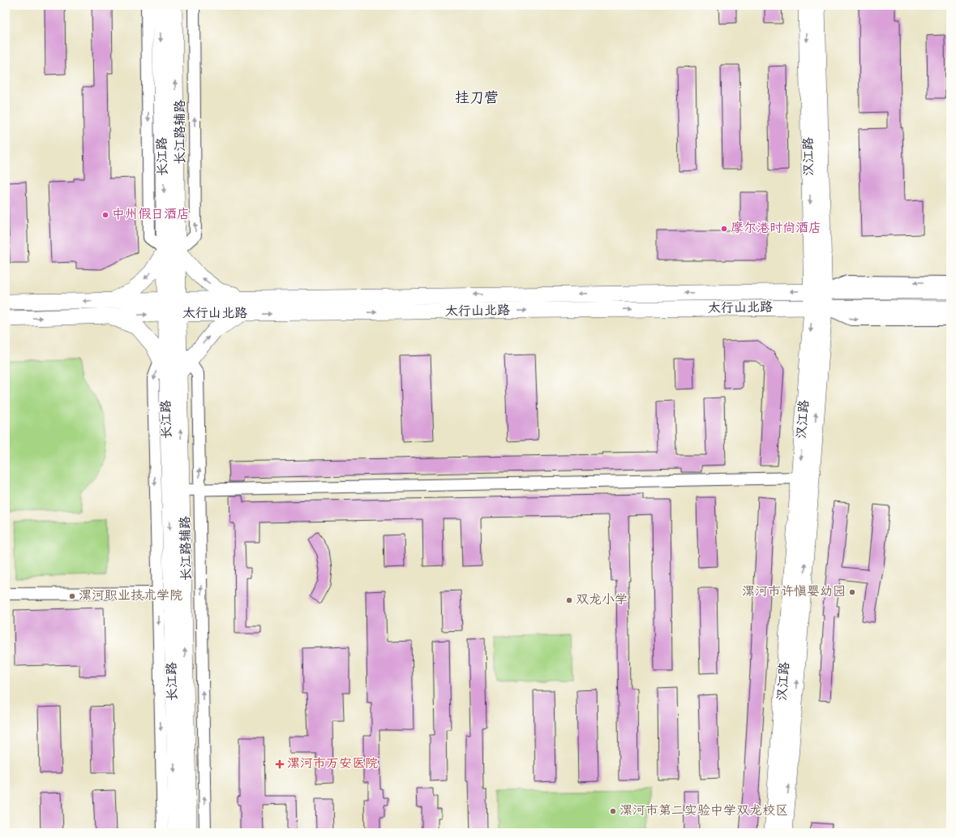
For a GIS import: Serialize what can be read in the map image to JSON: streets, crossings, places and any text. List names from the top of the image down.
{
  "streets": {
    "main road": ["长江路", "汉江路", "太行山北路"],
    "street": ["长江路辅路"]
  },
  "crossings": [
    ["长江路辅路", "长江路"],
    ["长江路", "太行山北路"],
    ["汉江路", "太行山北路"]
  ],
  "districts": ["挂刀营"],
  "places": {
    "other": [
      "中州假日酒店",
      "摩尔港时尚酒店",
      "漯河市许慎婴幼园",
      "漯河职业技术学院",
      "双龙小学",
      "漯河市第二实验中学双龙校区"
    ],
    "health": ["漯河市万安医院"]
  }
}
